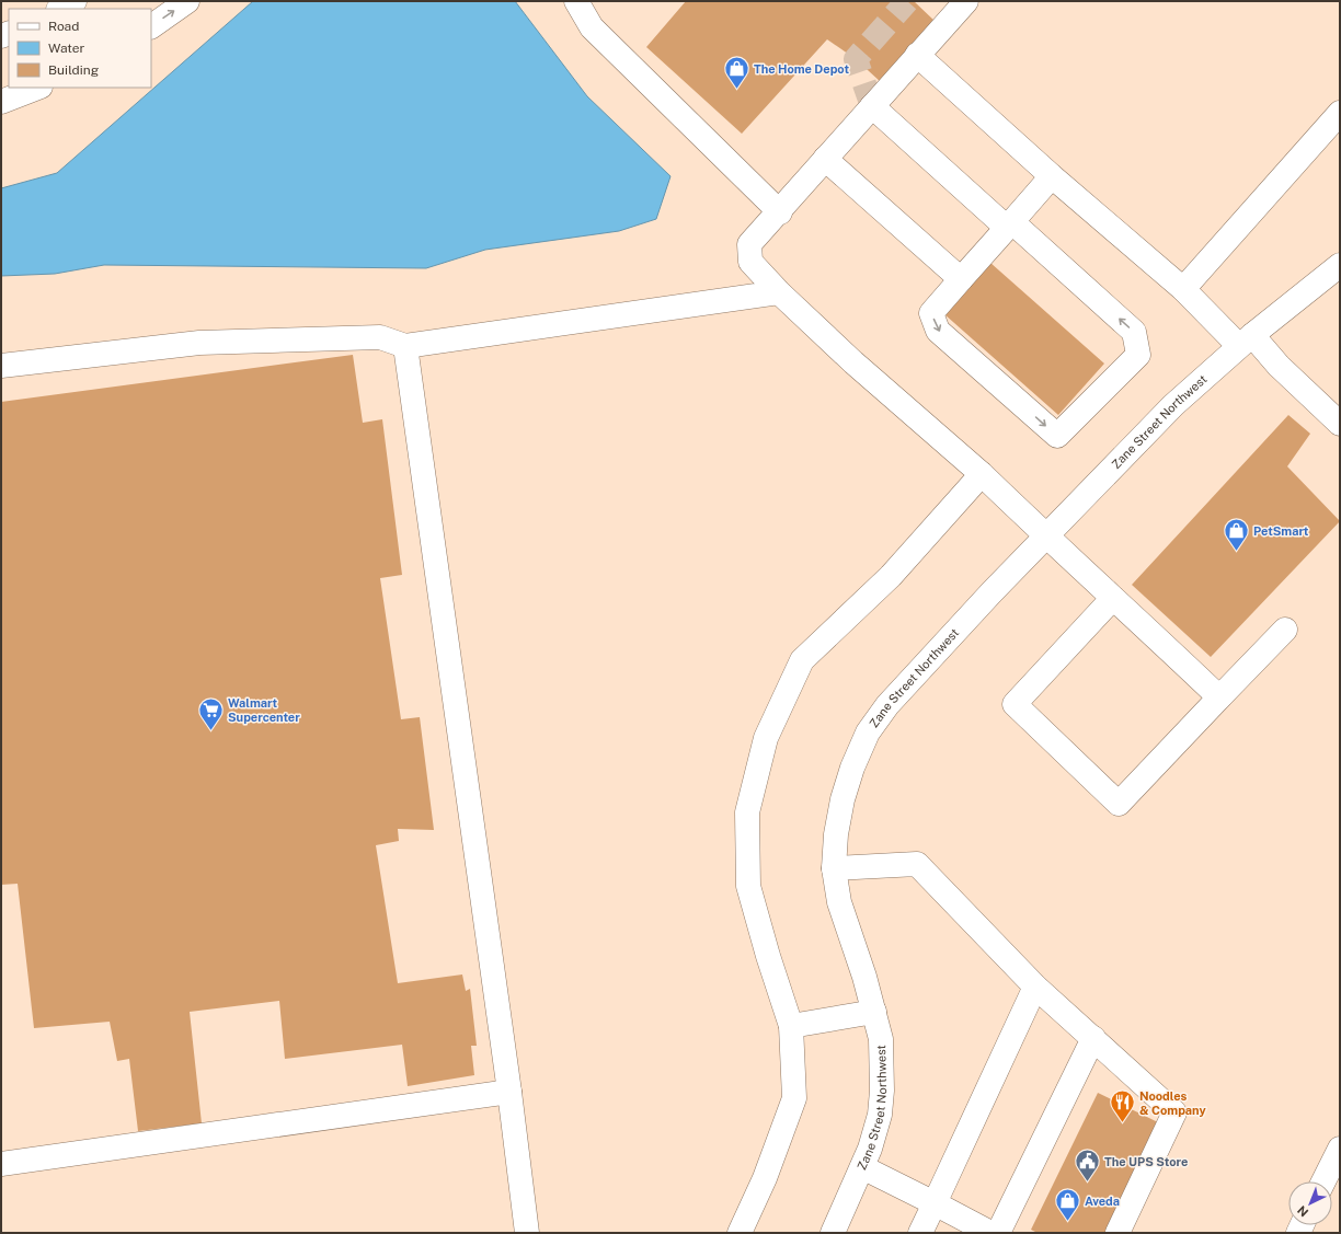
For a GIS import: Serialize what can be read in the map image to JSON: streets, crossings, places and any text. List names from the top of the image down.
{
  "streets": {
    "main road": ["Zane Street Northwest"]
  },
  "places": {
    "shop": ["The Home Depot", "PetSmart", "Aveda"],
    "supermarket": ["Walmart Supercenter"],
    "restaurant": ["Noodles & Company"],
    "public building": ["The UPS Store"]
  },
  "legend": ["Road", "Water", "Building"],
  "north": "bottom left"
}
